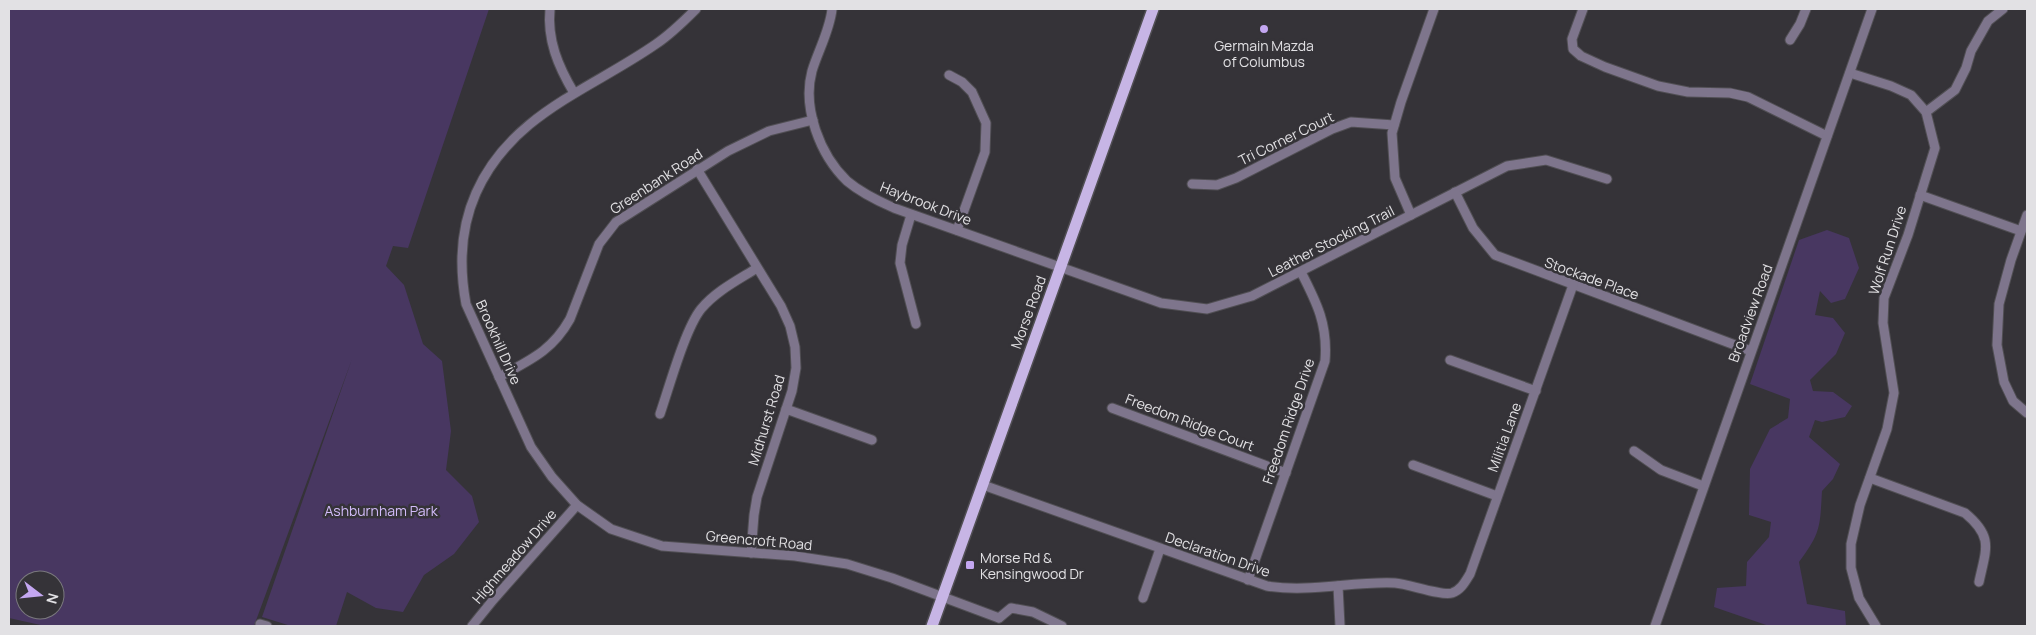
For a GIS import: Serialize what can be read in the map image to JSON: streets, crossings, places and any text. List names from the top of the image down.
{
  "streets": {
    "main road": ["Morse Road"],
    "street": [
      "Tri Corner Court",
      "Greenbank Road",
      "Haybrook Drive",
      "Leather Stocking Trail",
      "Wolf Run Drive",
      "Stockade Place",
      "Broadview Road",
      "Brookhill Drive",
      "Midhurst Road",
      "Freedom Ridge Drive",
      "Freedom Ridge Court",
      "Militia Lane",
      "Greencroft Road",
      "Declaration Drive",
      "Highmeadow Drive"
    ]
  },
  "crossings": [
    ["Greenbank Road", "Haybrook Drive"],
    ["Greenbank Road", "Brookhill Drive"],
    ["Greenbank Road", "Midhurst Road"],
    ["Haybrook Drive", "Leather Stocking Trail"],
    ["Haybrook Drive", "Morse Road"],
    ["Leather Stocking Trail", "Stockade Place"],
    ["Leather Stocking Trail", "Morse Road"],
    ["Leather Stocking Trail", "Freedom Ridge Drive"],
    ["Wolf Run Drive", "Broadview Road"],
    ["Stockade Place", "Broadview Road"],
    ["Stockade Place", "Militia Lane"],
    ["Morse Road", "Greencroft Road"],
    ["Morse Road", "Declaration Drive"],
    ["Brookhill Drive", "Greencroft Road"],
    ["Brookhill Drive", "Highmeadow Drive"],
    ["Midhurst Road", "Greencroft Road"],
    ["Freedom Ridge Drive", "Freedom Ridge Court"],
    ["Freedom Ridge Drive", "Declaration Drive"],
    ["Militia Lane", "Declaration Drive"],
    ["Greencroft Road", "Highmeadow Drive"]
  ],
  "parks": ["Ashburnham Park"],
  "places": {
    "other": ["Germain Mazda of Columbus"],
    "transit": ["Morse Rd & Kensingwood Dr"]
  },
  "north": "right"
}
